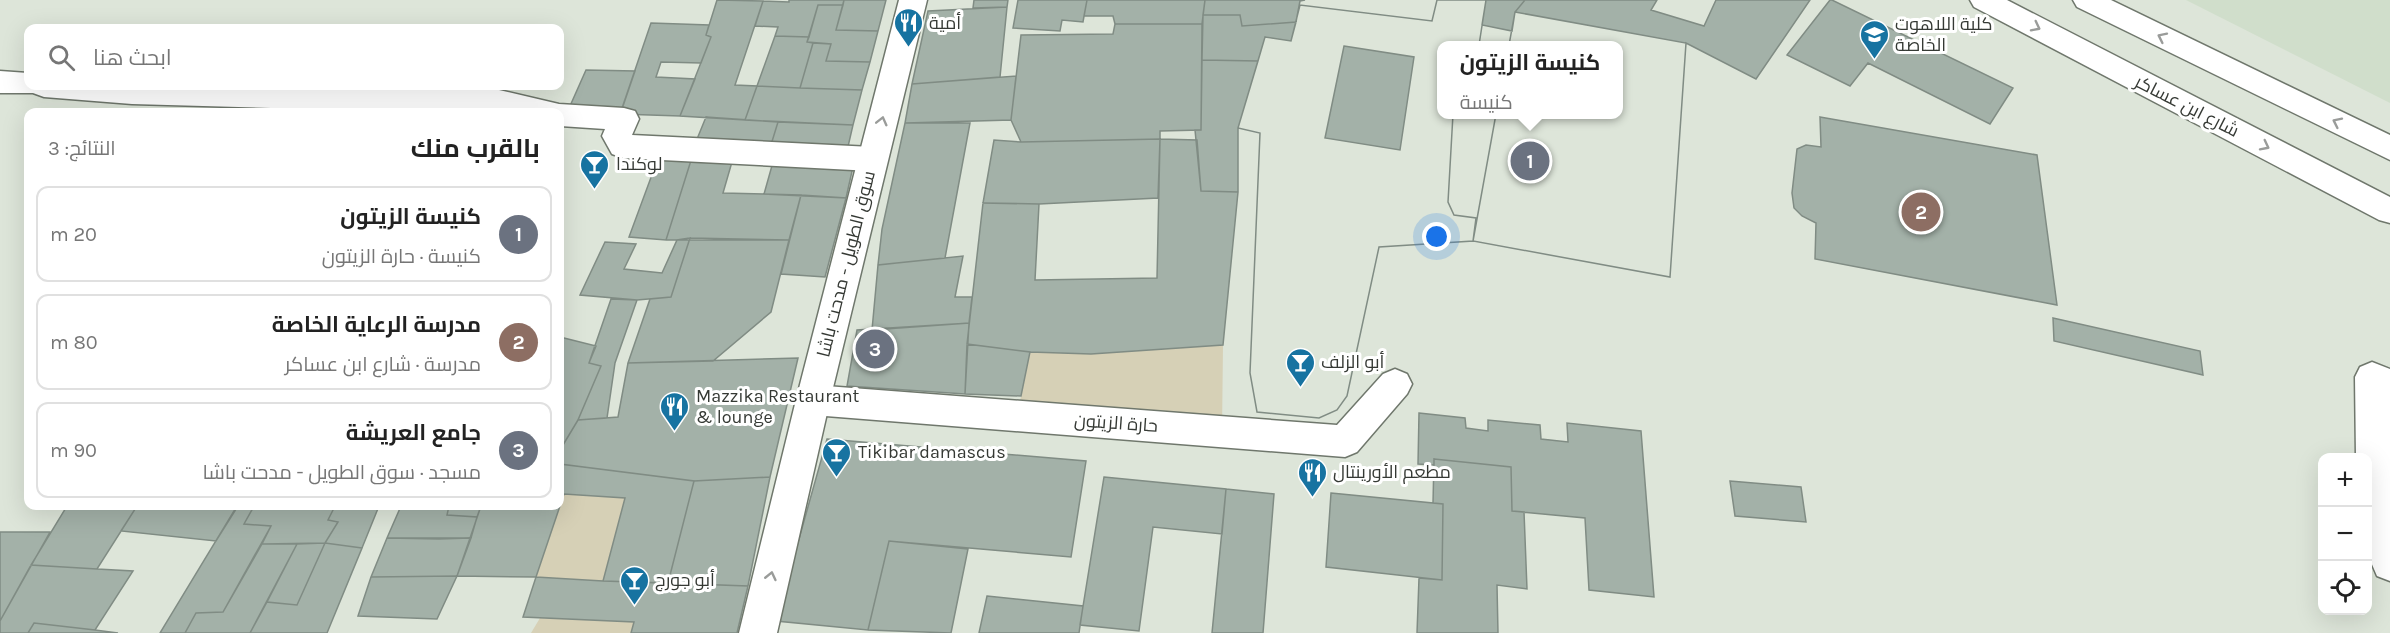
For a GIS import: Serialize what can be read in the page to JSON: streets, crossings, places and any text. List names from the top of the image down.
{
  "streets": {
    "street": ["شارع ابن عساكر", "سوق الطويل - مدحت باشا", "حارة الزيتون"]
  },
  "crossings": [
    ["سوق الطويل - مدحت باشا", "حارة الزيتون"]
  ],
  "one_way": ["سوق الطويل - مدحت باشا"],
  "places": {
    "restaurant": ["أمية", "Mazzika Restaurant & lounge", "مطعم الأورينتال"],
    "school or university": ["كلية اللاهوت الخاصة"],
    "bar": [
      "لوكندا",
      "أبو الزلف",
      "Tikibar damascus",
      "أبو جورج"
    ]
  },
  "page": {
    "search": "ابحث هنا",
    "popup": ["كنيسة الزيتون", "كنيسة"],
    "heading": ["بالقرب منك", "النتائج: 3"],
    "pins": ["1", "2", "3"],
    "list": [
      {
        "mark": "1",
        "name": "كنيسة الزيتون",
        "note": "كنيسة · حارة الزيتون",
        "value": "20 m"
      },
      {
        "mark": "2",
        "name": "مدرسة الرعاية الخاصة",
        "note": "مدرسة · شارع ابن عساكر",
        "value": "80 m"
      },
      {
        "mark": "3",
        "name": "جامع العريشة",
        "note": "مسجد · سوق الطويل - مدحت باشا",
        "value": "90 m"
      }
    ],
    "map_buttons": ["+", "−"]
  }
}
